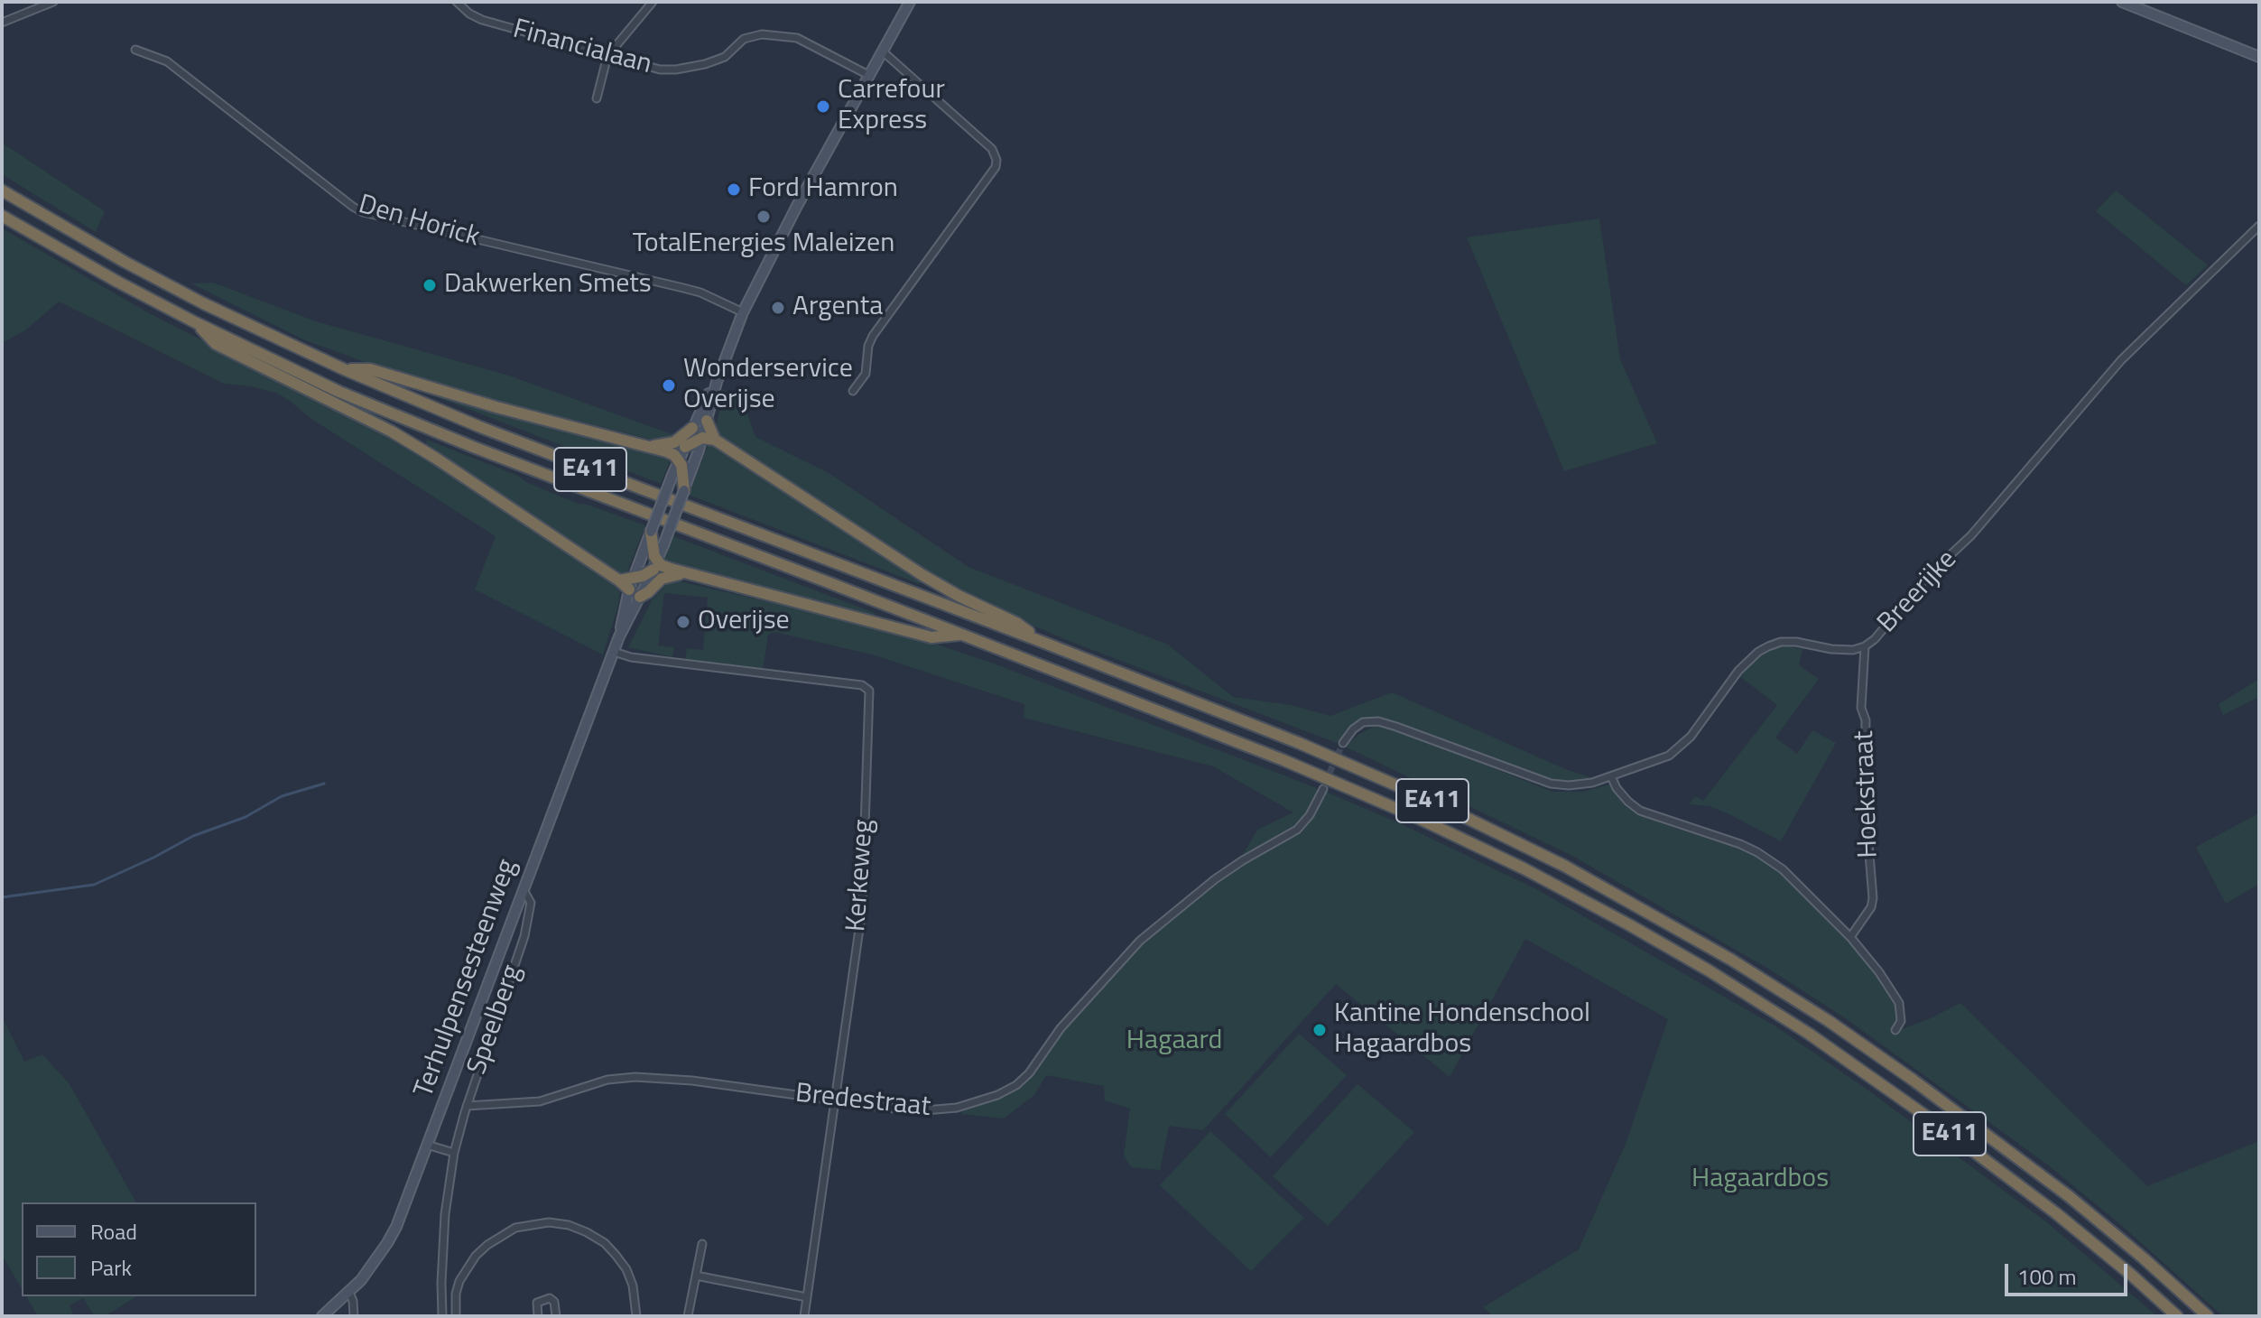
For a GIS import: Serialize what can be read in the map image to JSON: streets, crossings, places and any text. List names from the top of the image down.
{
  "streets": {
    "highway": ["E411"],
    "main road": ["Terhulpensesteenweg"],
    "street": [
      "Financialaan",
      "Den Horick",
      "Breerijke",
      "Hoekstraat",
      "Kerkeweg",
      "Speelberg",
      "Bredestraat"
    ]
  },
  "crossings": [
    ["Financialaan", "Terhulpensesteenweg"],
    ["Den Horick", "Terhulpensesteenweg"],
    ["Breerijke", "Hoekstraat"],
    ["Kerkeweg", "Terhulpensesteenweg"],
    ["Kerkeweg", "Bredestraat"],
    ["Terhulpensesteenweg", "Speelberg"],
    ["Speelberg", "Bredestraat"]
  ],
  "parks": ["Hagaard", "Hagaardbos"],
  "places": [
    "Carrefour Express",
    "Ford Hamron",
    "TotalEnergies Maleizen",
    "Dakwerken Smets",
    "Argenta",
    "Wonderservice Overijse",
    "Overijse",
    "Kantine Hondenschool Hagaardbos"
  ],
  "legend": ["Road", "Park"],
  "scale_bar": "100 m"
}
